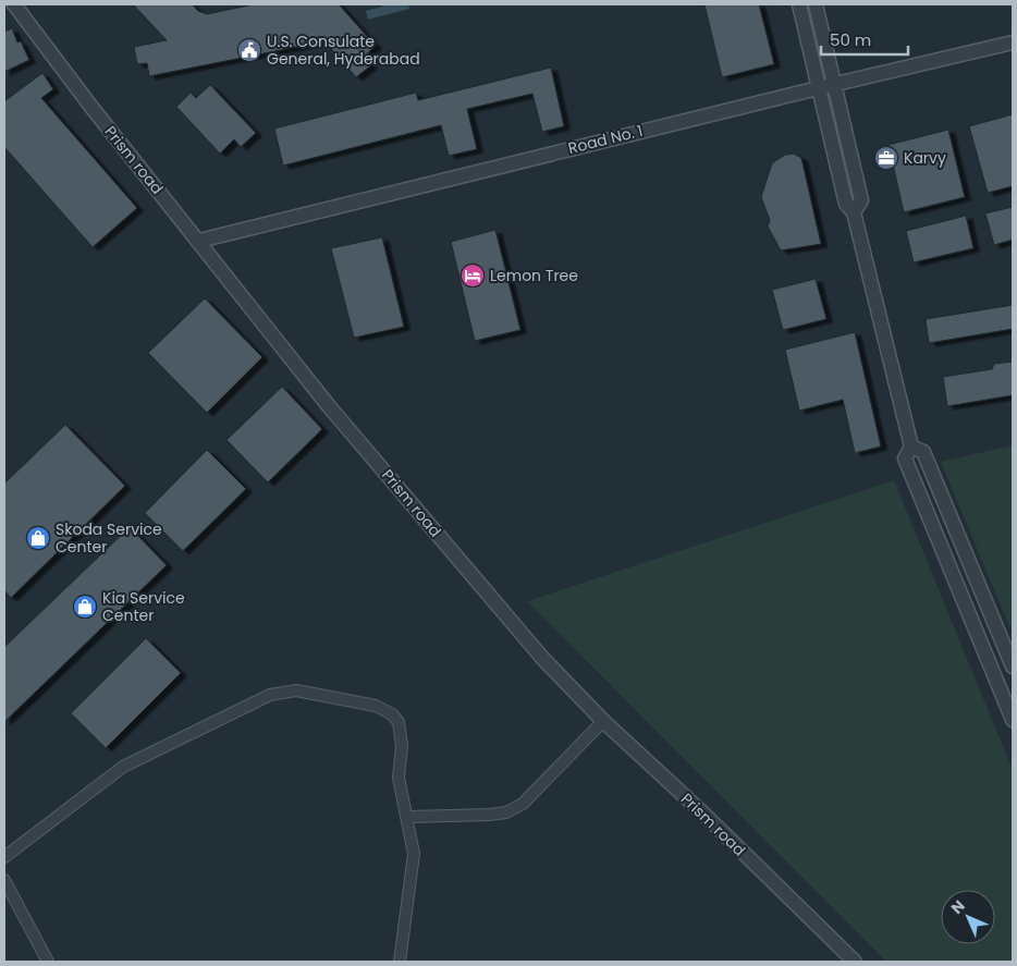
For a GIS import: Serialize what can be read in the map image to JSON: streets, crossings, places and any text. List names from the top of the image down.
{
  "streets": {
    "street": ["Road No. 1", "Prism road"]
  },
  "crossings": [
    ["Road No. 1", "Prism road"]
  ],
  "places": {
    "public building": ["U.S. Consulate General, Hyderabad"],
    "office": ["Karvy"],
    "hotel": ["Lemon Tree"],
    "shop": ["Skoda Service Center", "Kia Service Center"]
  },
  "scale_bar": "50 m",
  "north": "top left"
}
